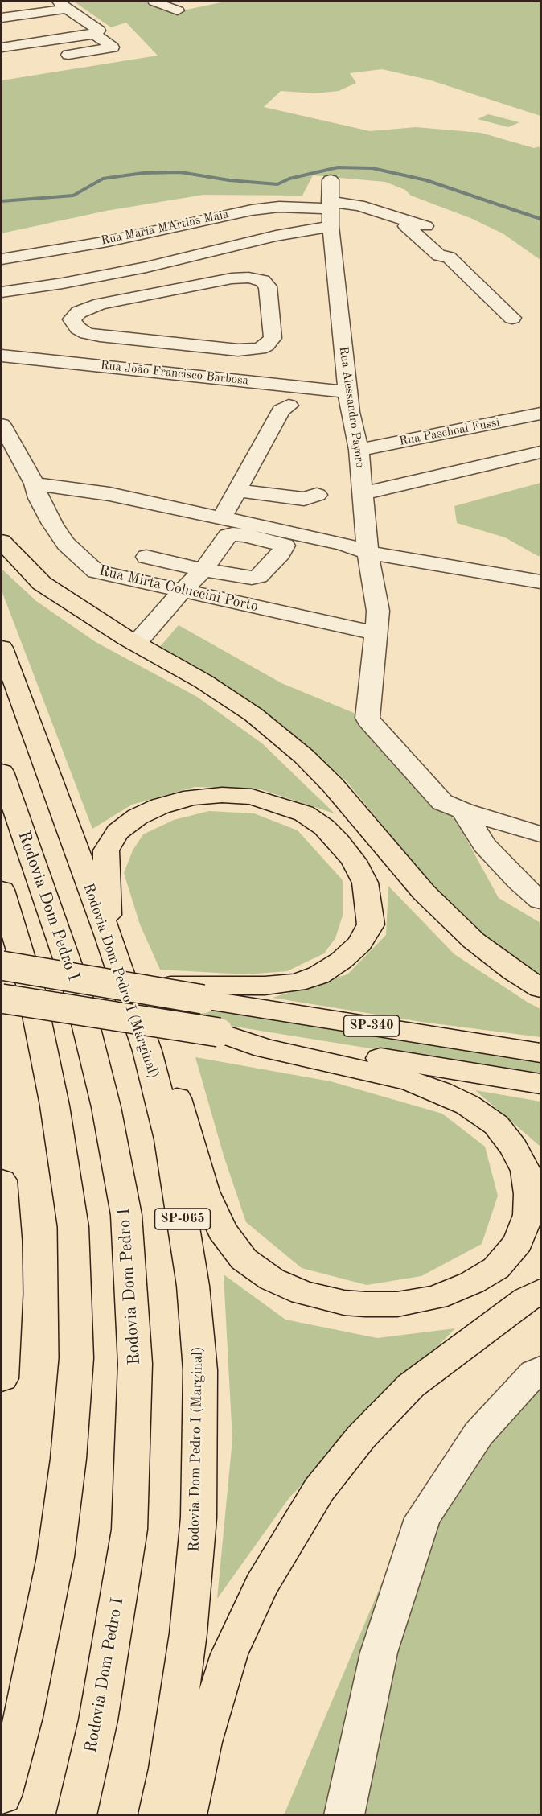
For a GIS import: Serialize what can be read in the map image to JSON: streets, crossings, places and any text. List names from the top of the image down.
{
  "streets": {
    "highway": [
      "Rodovia Dom Pedro I",
      "Rodovia Dom Pedro I (Marginal)",
      "SP-340",
      "SP-065"
    ],
    "street": [
      "Rua Maria MArtins Maia",
      "Rua João Francisco Barbosa",
      "Rua Alessandro Payoro",
      "Rua Paschoal Fussi",
      "Rua Mirta Coluccini Porto"
    ]
  },
  "crossings": [
    ["Rua Maria MArtins Maia", "Rua Alessandro Payoro"],
    ["Rua João Francisco Barbosa", "Rua Alessandro Payoro"],
    ["Rua Alessandro Payoro", "Rua Paschoal Fussi"],
    ["Rua Alessandro Payoro", "Rua Mirta Coluccini Porto"]
  ]
}
